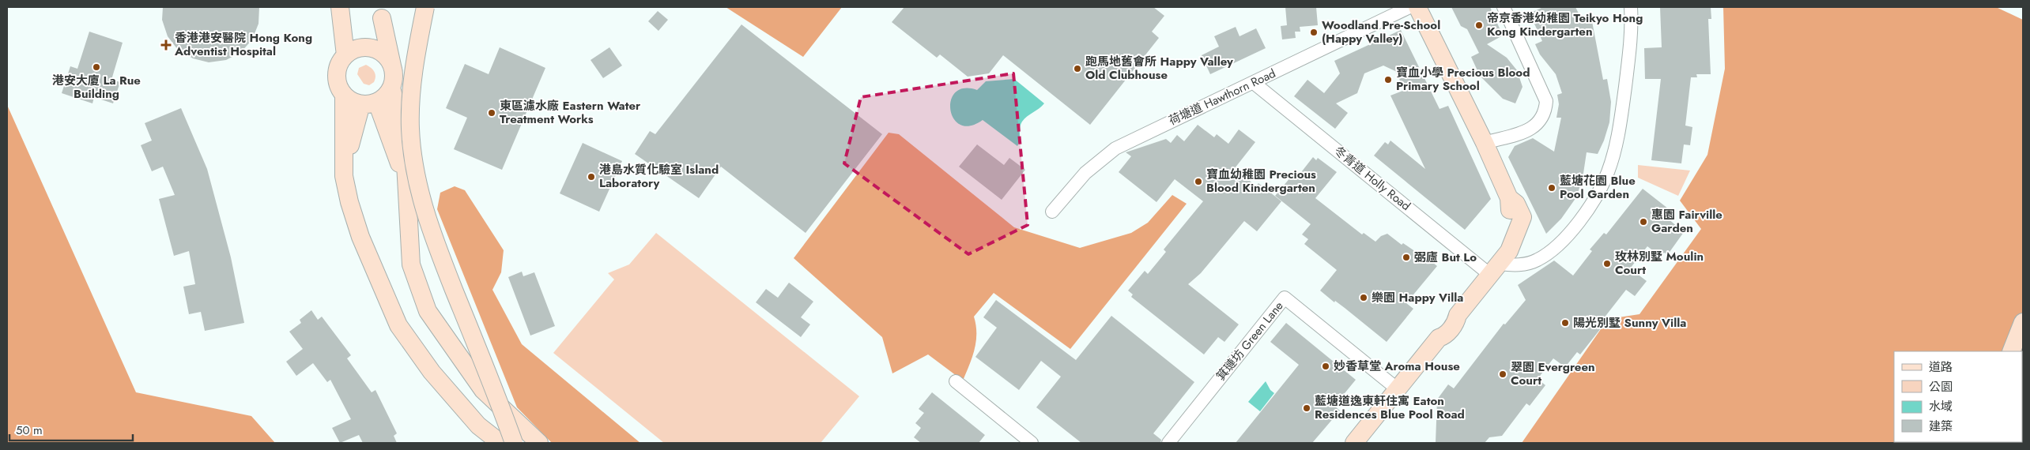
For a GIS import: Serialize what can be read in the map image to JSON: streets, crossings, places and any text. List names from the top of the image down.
{
  "streets": {
    "street": ["荷塘道 Hawthorn Road", "冬青道 Holly Road", "箕璉坊 Green Lane"]
  },
  "crossings": [
    ["荷塘道 Hawthorn Road", "冬青道 Holly Road"]
  ],
  "places": {
    "other": [
      "帝京香港幼稚園 Teikyo Hong Kong Kindergarten",
      "Woodland Pre-School (Happy Valley)",
      "港安大廈 La Rue Building",
      "跑馬地舊會所 Happy Valley Old Clubhouse",
      "寶血小學 Precious Blood Primary School",
      "東區濾水廠 Eastern Water Treatment Works",
      "港島水質化驗室 Island Laboratory",
      "寶血幼稚園 Precious Blood Kindergarten",
      "藍塘花園 Blue Pool Garden",
      "惠園 Fairville Garden",
      "弼廬 But Lo",
      "玫林別墅 Moulin Court",
      "樂園 Happy Villa",
      "陽光別墅 Sunny Villa",
      "妙香草堂 Aroma House",
      "翠園 Evergreen Court",
      "藍塘道逸東軒住寓 Eaton Residences Blue Pool Road"
    ],
    "health": ["香港港安醫院 Hong Kong Adventist Hospital"]
  },
  "legend": [
    "道路",
    "公園",
    "水域",
    "建築"
  ],
  "scale_bar": "50 m"
}
